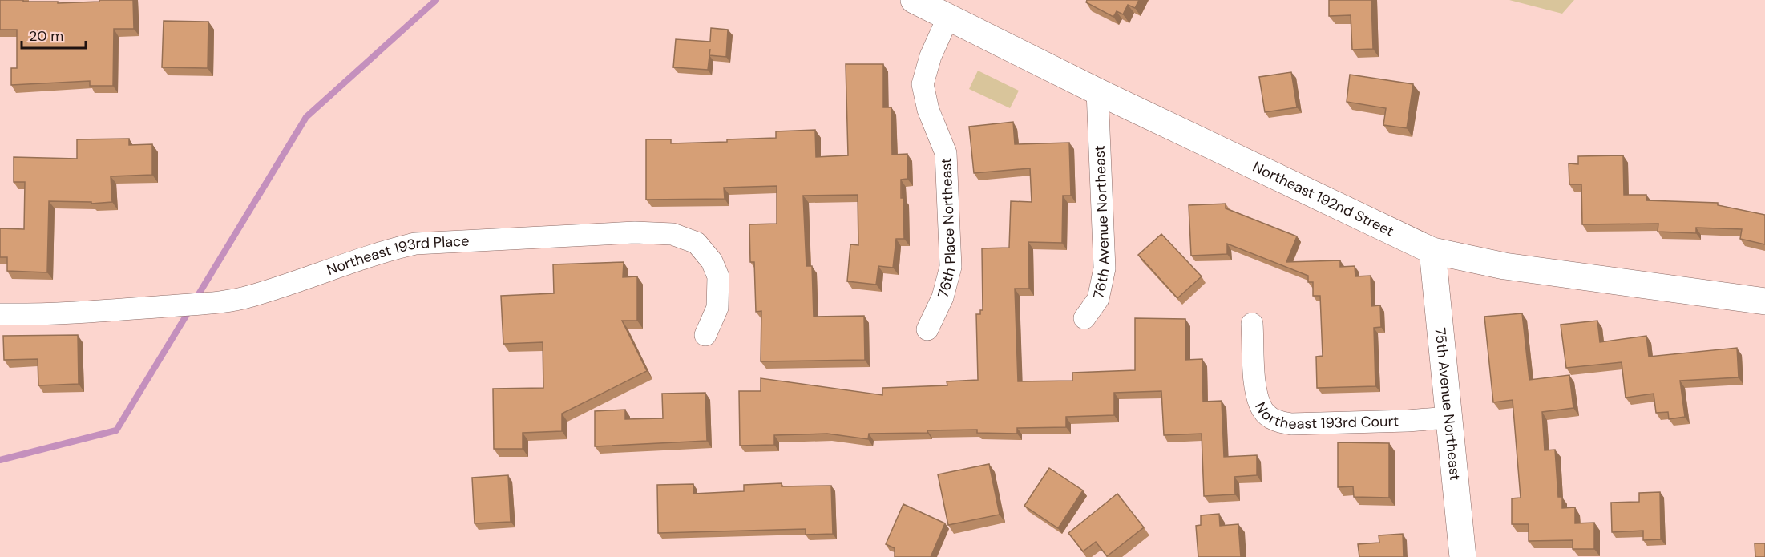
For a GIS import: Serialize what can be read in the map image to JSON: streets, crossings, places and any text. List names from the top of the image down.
{
  "streets": {
    "street": [
      "Northeast 192nd Street",
      "76th Avenue Northeast",
      "76th Place Northeast",
      "Northeast 193rd Place",
      "75th Avenue Northeast",
      "Northeast 193rd Court"
    ]
  },
  "crossings": [
    ["Northeast 192nd Street", "76th Avenue Northeast"],
    ["Northeast 192nd Street", "76th Place Northeast"],
    ["Northeast 192nd Street", "75th Avenue Northeast"],
    ["75th Avenue Northeast", "Northeast 193rd Court"]
  ],
  "scale_bar": "20 m"
}
